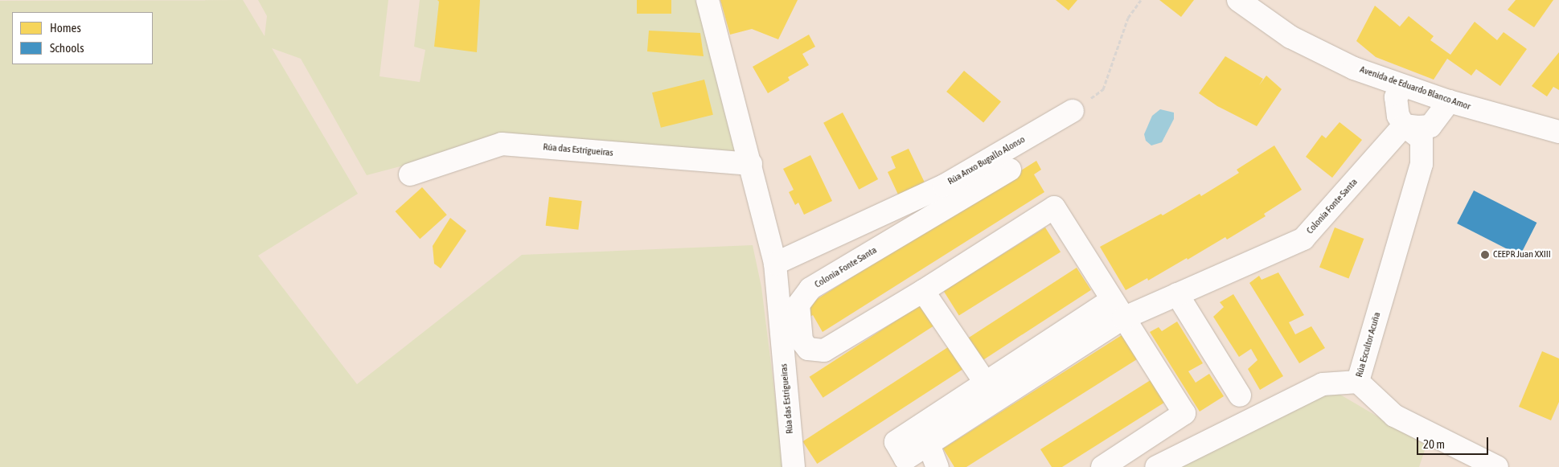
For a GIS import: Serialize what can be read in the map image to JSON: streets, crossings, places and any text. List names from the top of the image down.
{
  "streets": {
    "street": [
      "Avenida de Eduardo Blanco Amor",
      "Rúa das Estrigueiras",
      "Rúa Anxo Bugallo Alonso",
      "Colonia Fonte Santa",
      "Rúa Escultor Acuña"
    ]
  },
  "crossings": [
    ["Rúa das Estrigueiras", "Rúa Anxo Bugallo Alonso"],
    ["Colonia Fonte Santa", "Rúa Escultor Acuña"]
  ],
  "places": ["CEEPR Juan XXIII"],
  "legend": ["Homes", "Schools"],
  "scale_bar": "20 m"
}
